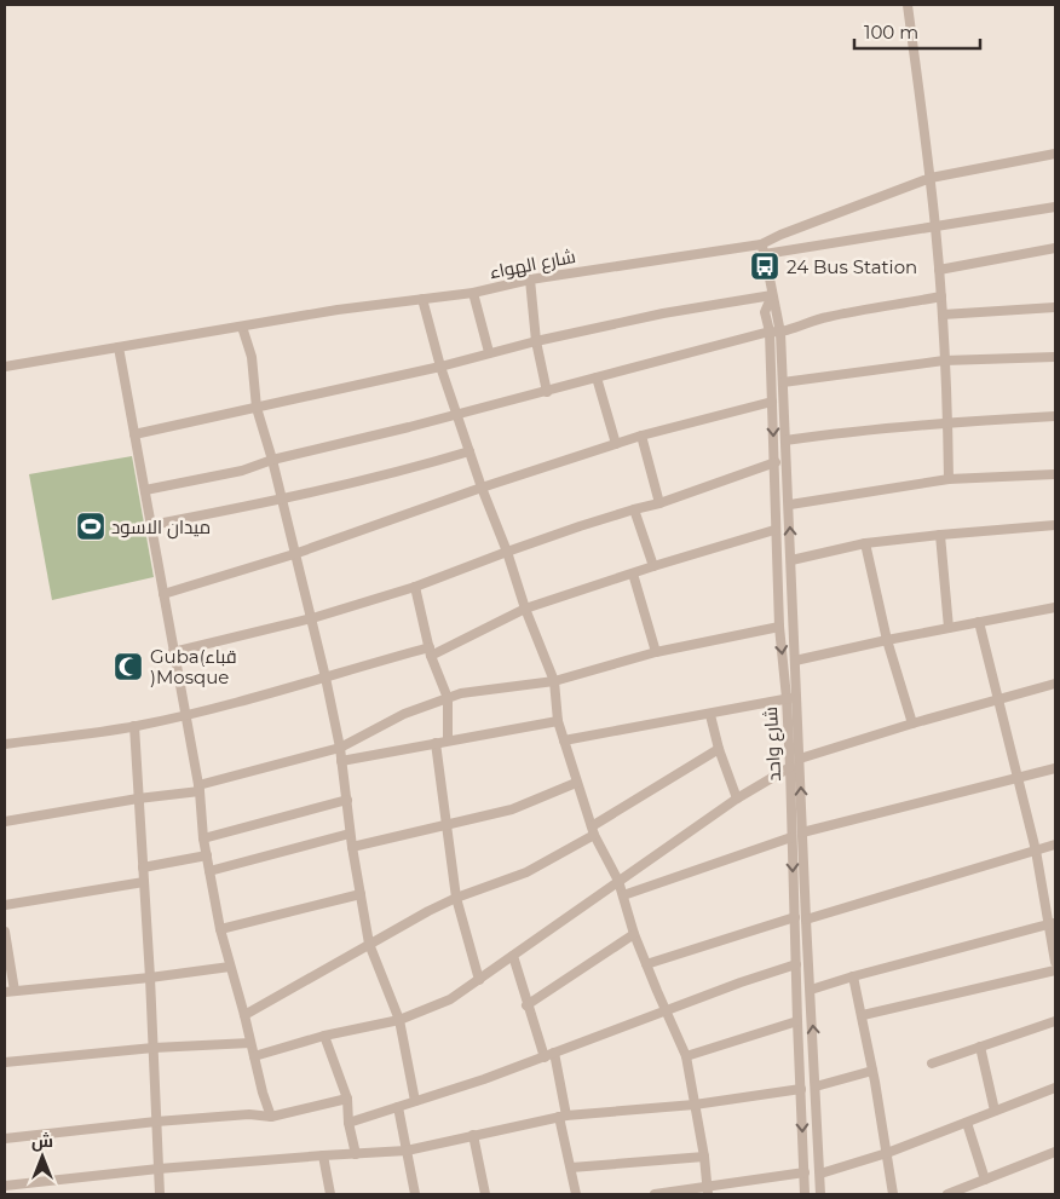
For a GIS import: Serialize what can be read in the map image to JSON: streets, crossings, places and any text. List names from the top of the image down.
{
  "streets": {
    "street": ["شارع الهواء", "شارع واحد"]
  },
  "crossings": [
    ["شارع الهواء", "شارع واحد"]
  ],
  "places": {
    "bus stop": ["24 Bus Station"],
    "sports": ["ميدان الاسود"],
    "mosque": ["Guba(قباء )Mosque"]
  },
  "scale_bar": "100 m",
  "north": "top"
}
